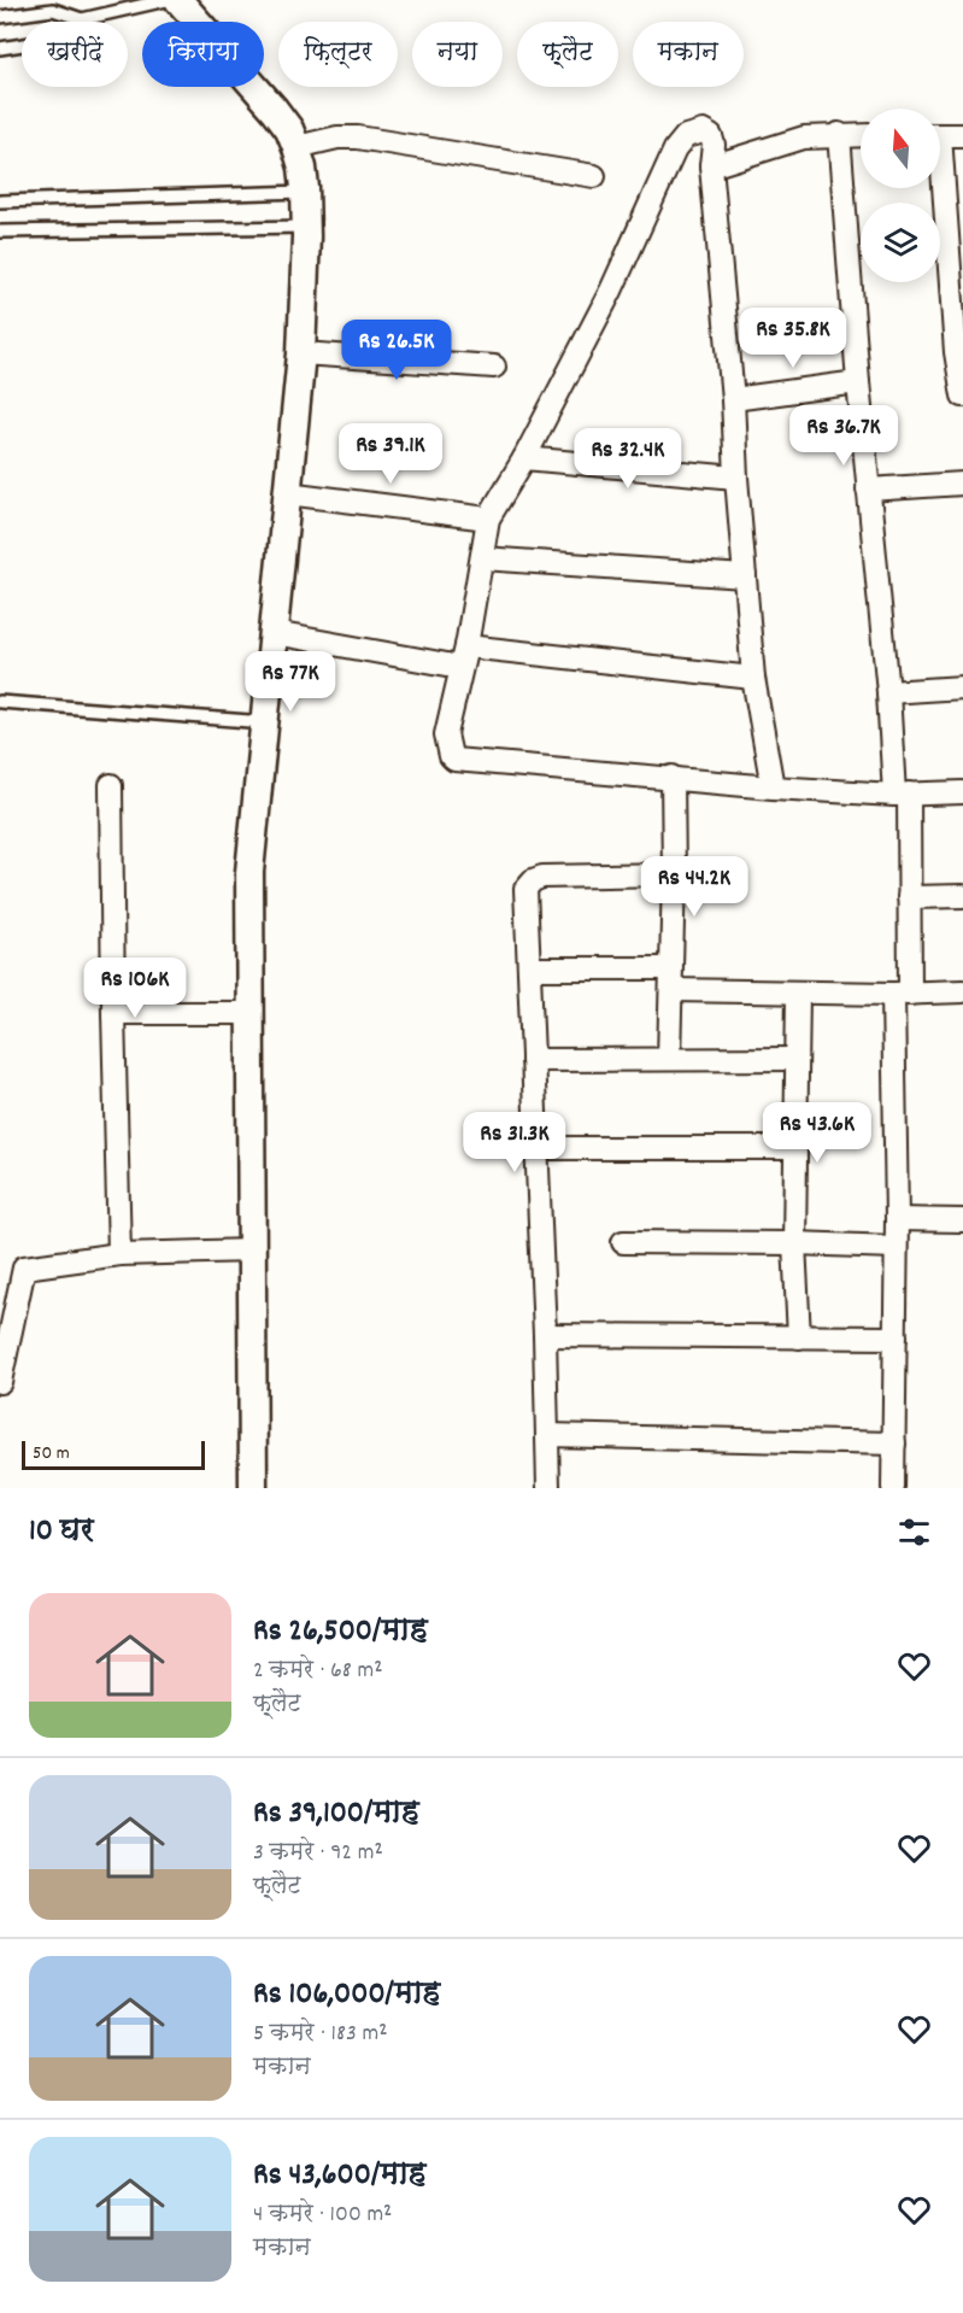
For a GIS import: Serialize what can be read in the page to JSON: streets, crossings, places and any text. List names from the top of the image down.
{
  "scale_bar": "50 m",
  "north": "top",
  "page": {
    "chip": [
      "खरीदें",
      "किराया",
      "फ़िल्टर",
      "नया",
      "फ़्लैट",
      "मकान"
    ],
    "price": [
      "Rs 35.8K",
      "Rs 26.5K",
      "Rs 36.7K",
      "Rs 39.1K",
      "Rs 32.4K",
      "Rs 77K",
      "Rs 44.2K",
      "Rs 106K",
      "Rs 43.6K",
      "Rs 31.3K"
    ],
    "scale": "50 m",
    "heading": "10 घर",
    "list": [
      {
        "name": "Rs 26,500/माह",
        "note": "2 कमरे · 68 m² · फ़्लैट"
      },
      {
        "name": "Rs 39,100/माह",
        "note": "3 कमरे · 92 m² · फ़्लैट"
      },
      {
        "name": "Rs 106,000/माह",
        "note": "5 कमरे · 183 m² · मकान"
      },
      {
        "name": "Rs 43,600/माह",
        "note": "4 कमरे · 100 m² · मकान"
      }
    ]
  }
}
